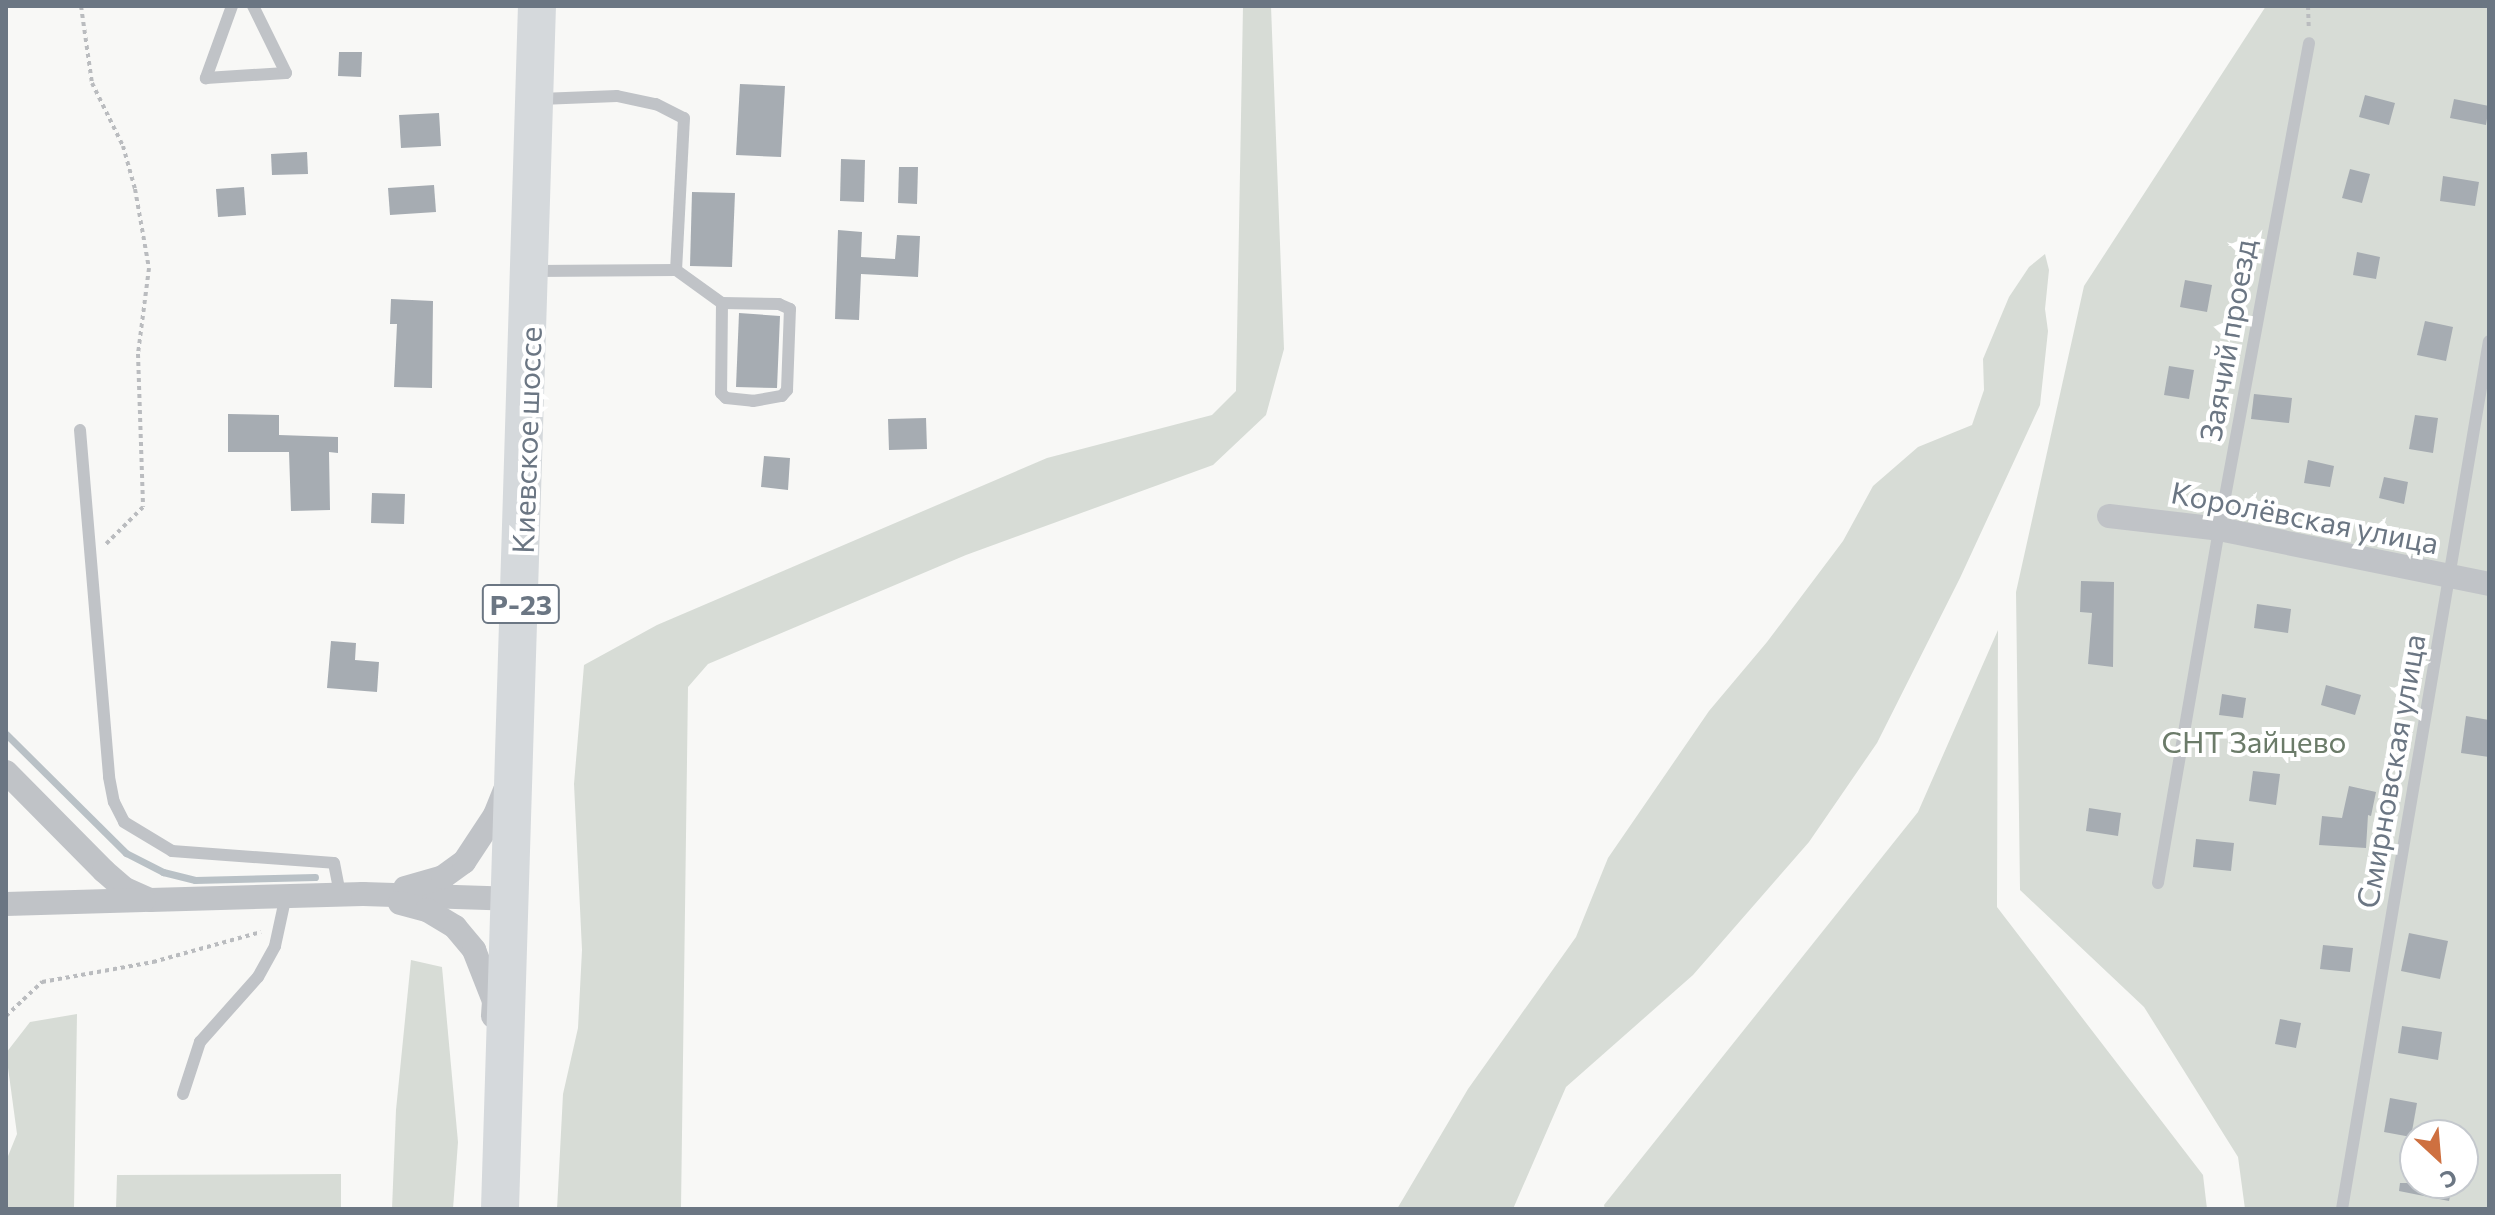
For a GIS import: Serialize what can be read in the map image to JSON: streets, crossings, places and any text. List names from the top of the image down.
{
  "streets": {
    "main road": ["Киевское шоссе", "Р-23"],
    "street": ["Королёвская улица"],
    "lane": ["Заячий проезд", "Смирновская улица"]
  },
  "crossings": [
    ["Заячий проезд", "Королёвская улица"],
    ["Королёвская улица", "Смирновская улица"]
  ],
  "parks": ["СНТ Зайцево"],
  "north": "bottom right"
}
